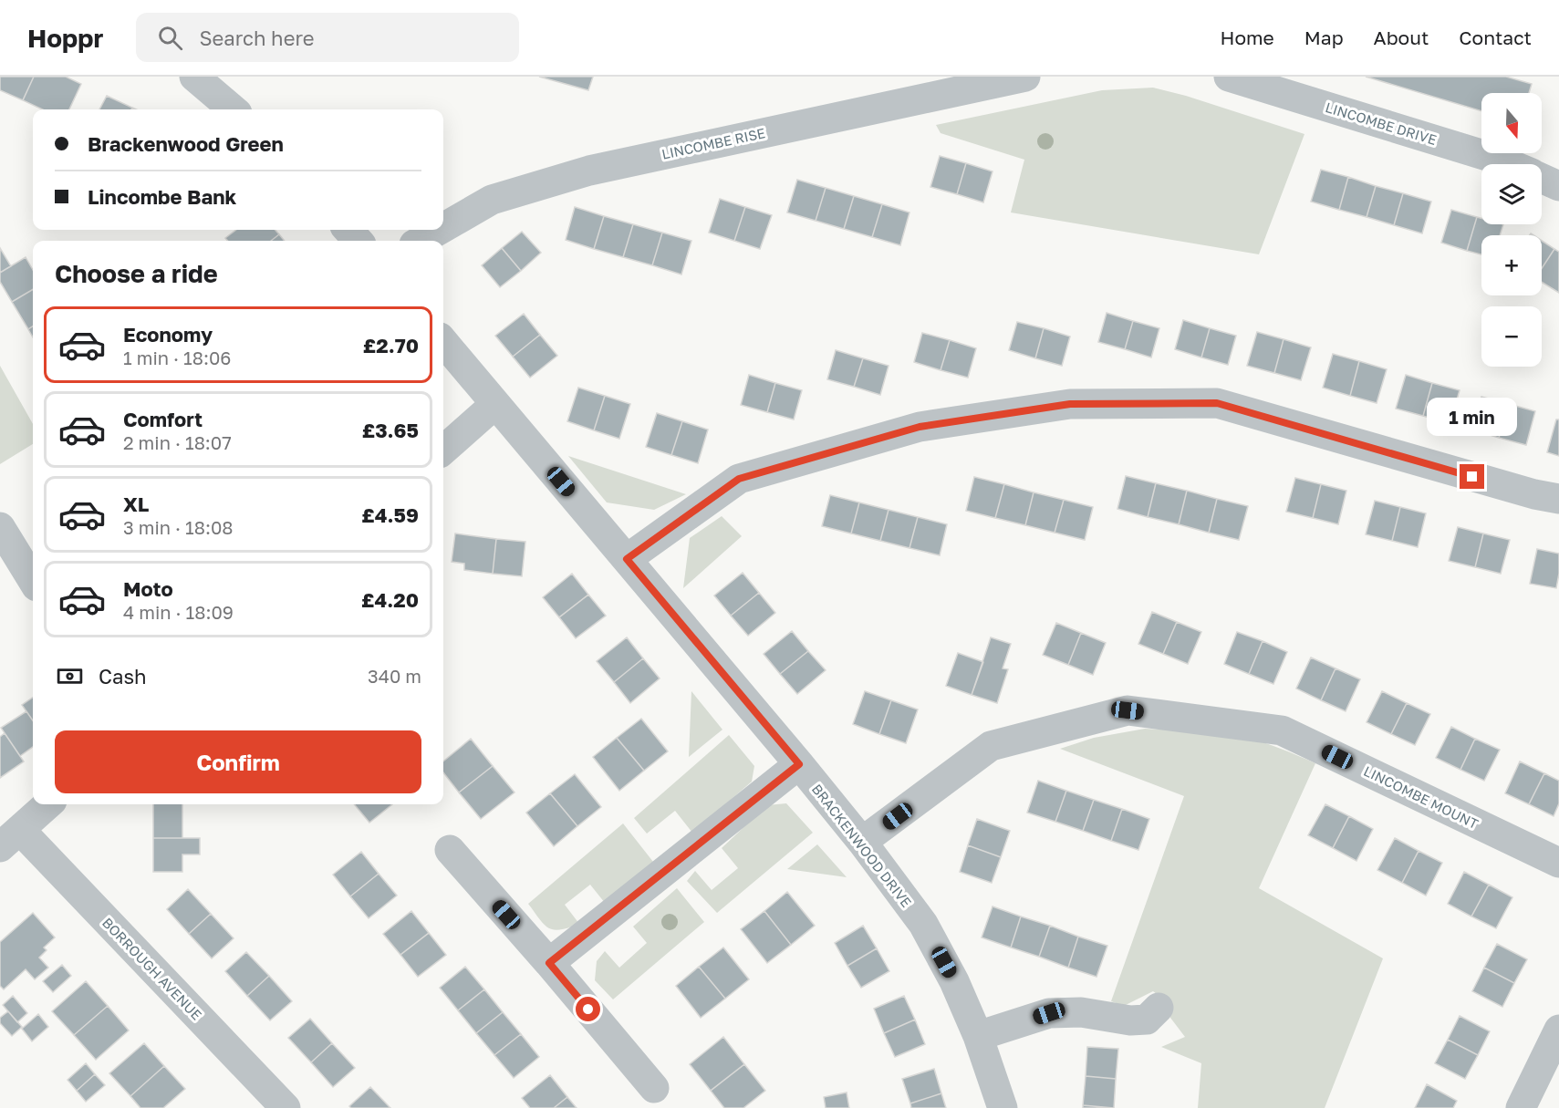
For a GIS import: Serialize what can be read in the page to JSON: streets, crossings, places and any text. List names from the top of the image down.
{
  "streets": {
    "street": [
      "LINCOMBE DRIVE",
      "LINCOMBE RISE",
      "LINCOMBE MOUNT",
      "BRACKENWOOD DRIVE",
      "BORROUGH AVENUE"
    ]
  },
  "crossings": [
    ["LINCOMBE MOUNT", "BRACKENWOOD DRIVE"]
  ],
  "north": "bottom",
  "page": {
    "header": "Hoppr",
    "search": "Search here",
    "nav": [
      "Home",
      "Map",
      "About",
      "Contact"
    ],
    "map_buttons": ["+", "−"],
    "banner": ["Brackenwood Green", "Lincombe Bank"],
    "heading": "Choose a ride",
    "list": [
      {
        "name": "Economy",
        "note": "1 min · 18:06",
        "value": "£2.70"
      },
      {
        "name": "Comfort",
        "note": "2 min · 18:07",
        "value": "£3.65"
      },
      {
        "name": "XL",
        "note": "3 min · 18:08",
        "value": "£4.59"
      },
      {
        "name": "Moto",
        "note": "4 min · 18:09",
        "value": "£4.20"
      }
    ],
    "bubble": "1 min",
    "pay": ["Cash", "340 m"],
    "buttons": "Confirm"
  }
}
